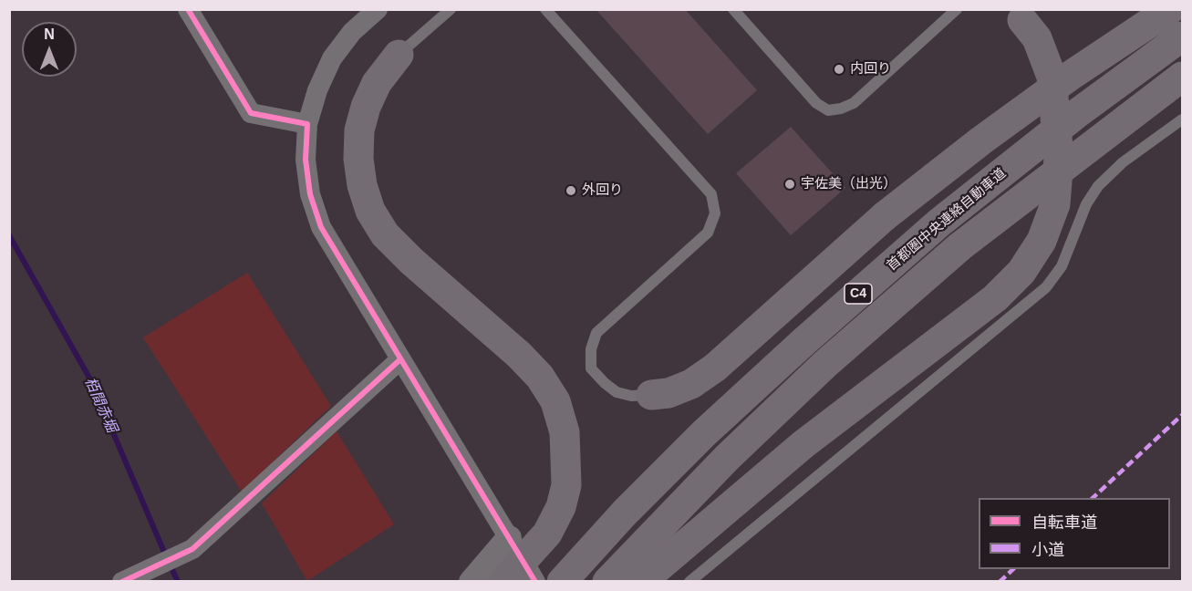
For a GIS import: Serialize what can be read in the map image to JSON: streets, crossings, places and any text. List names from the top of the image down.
{
  "streets": {
    "highway": ["首都圏中央連絡自動車道", "C4"]
  },
  "water": ["栢間赤堀"],
  "places": ["内回り", "宇佐美（出光）", "外回り"],
  "legend": ["自転車道", "小道"],
  "north": "top"
}
